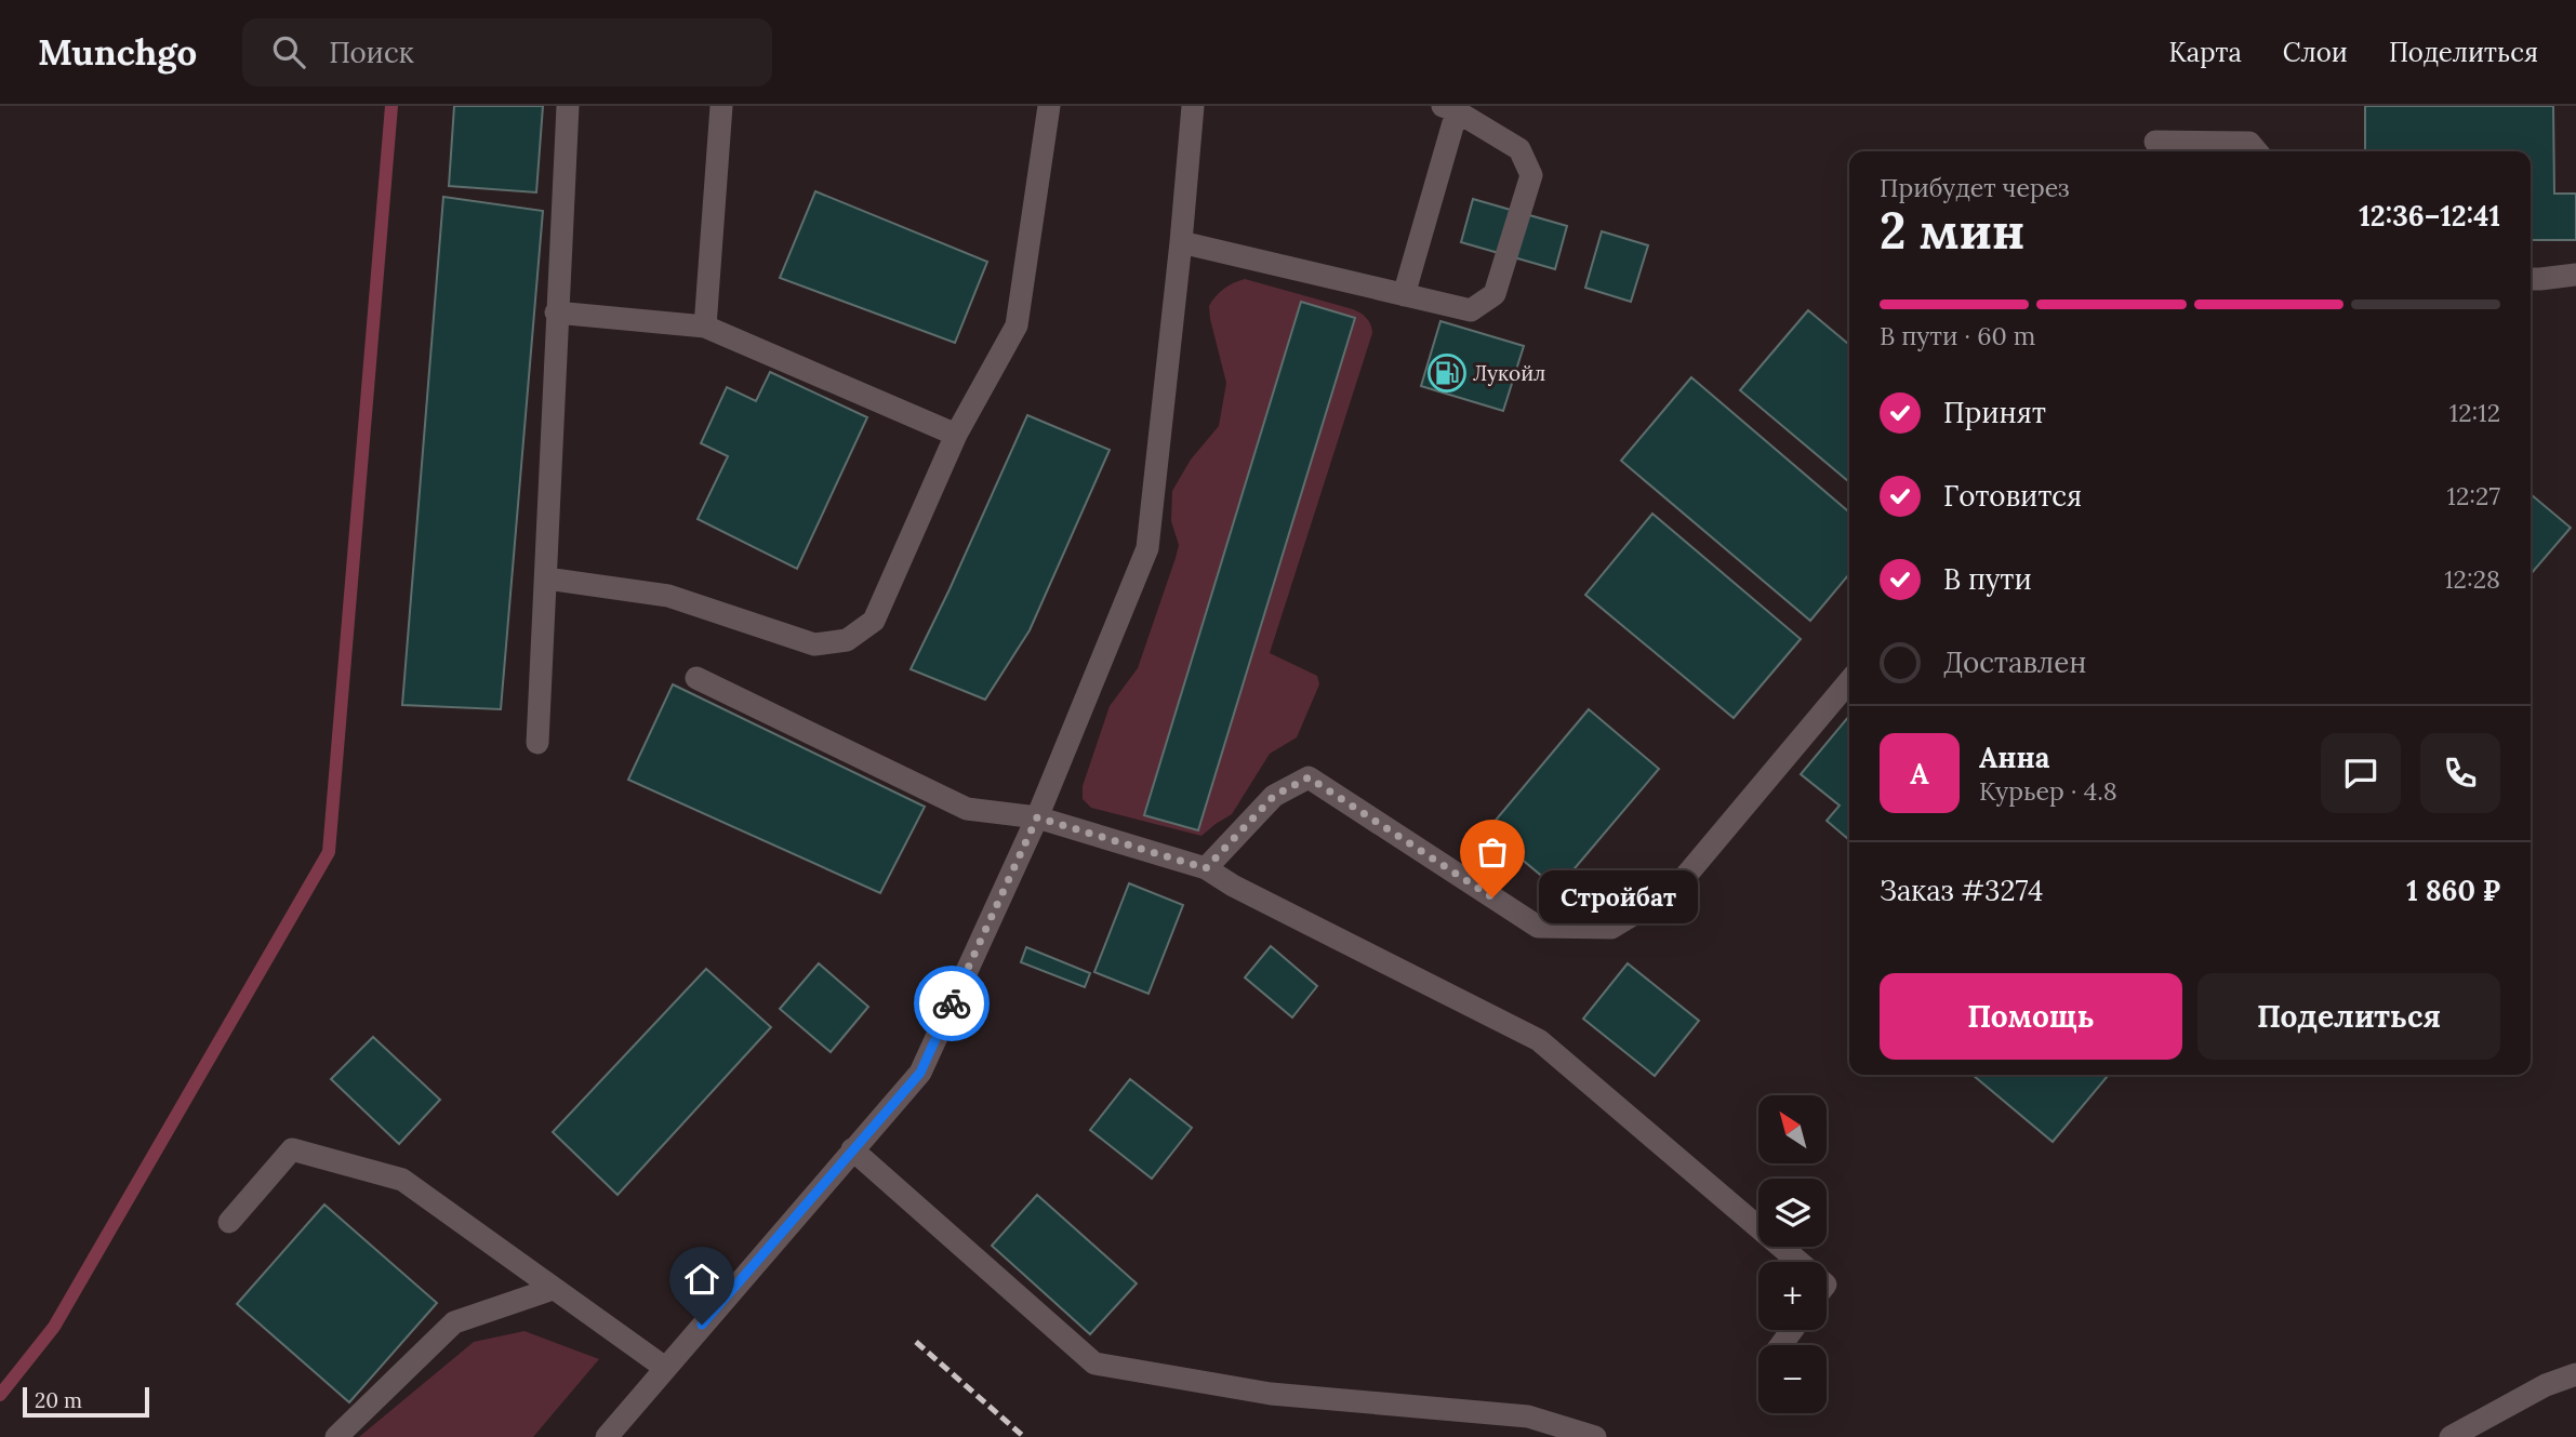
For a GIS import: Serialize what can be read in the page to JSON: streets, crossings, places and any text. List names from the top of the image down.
{
  "places": {
    "fuel station": ["Лукойл"],
    "other": ["Стройбат"]
  },
  "scale_bar": "20 m",
  "north": "top left",
  "page": {
    "header": "Munchgo",
    "search": "Поиск",
    "nav": ["Карта", "Слои", "Поделиться"],
    "heading": ["2 мин", "Прибудет через", "12:36–12:41"],
    "panel": [
      "Анна",
      "Курьер · 4.8",
      "Заказ #3274",
      "1 860 ₽"
    ],
    "bar": "В пути · 60 m",
    "list": [
      ["Принят", "12:12"],
      ["Готовится", "12:27"],
      ["В пути", "12:28"],
      "Доставлен"
    ],
    "round": "А",
    "bubble": "Стройбат",
    "buttons": ["Помощь", "Поделиться"],
    "map_buttons": ["+", "−"],
    "scale": "20 m"
  }
}
